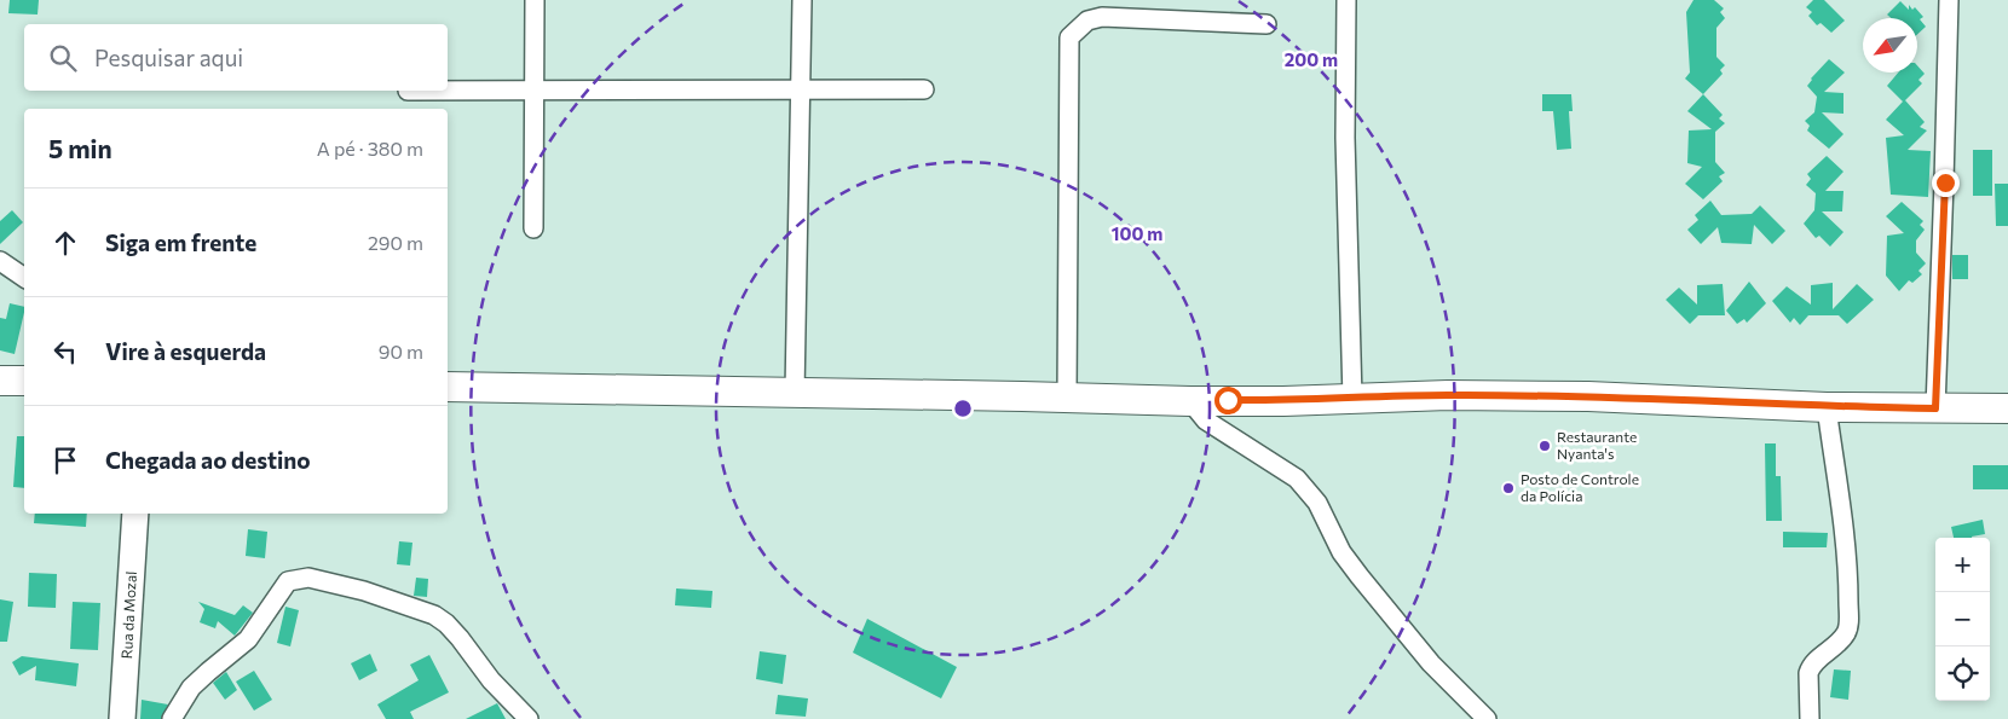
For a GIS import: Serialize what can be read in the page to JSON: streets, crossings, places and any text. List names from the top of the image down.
{
  "streets": {
    "main road": ["Rua da Mozal"]
  },
  "places": ["Restaurante Nyanta's", "Posto de Controle da Polícia"],
  "north": "bottom left",
  "page": {
    "search": "Pesquisar aqui",
    "heading": ["5 min", "A pé · 380 m"],
    "list": [
      ["Siga em frente", "290 m"],
      ["Vire à esquerda", "90 m"],
      "Chegada ao destino"
    ],
    "map_buttons": ["+", "−"]
  },
  "rings": ["200 m", "100 m"]
}
